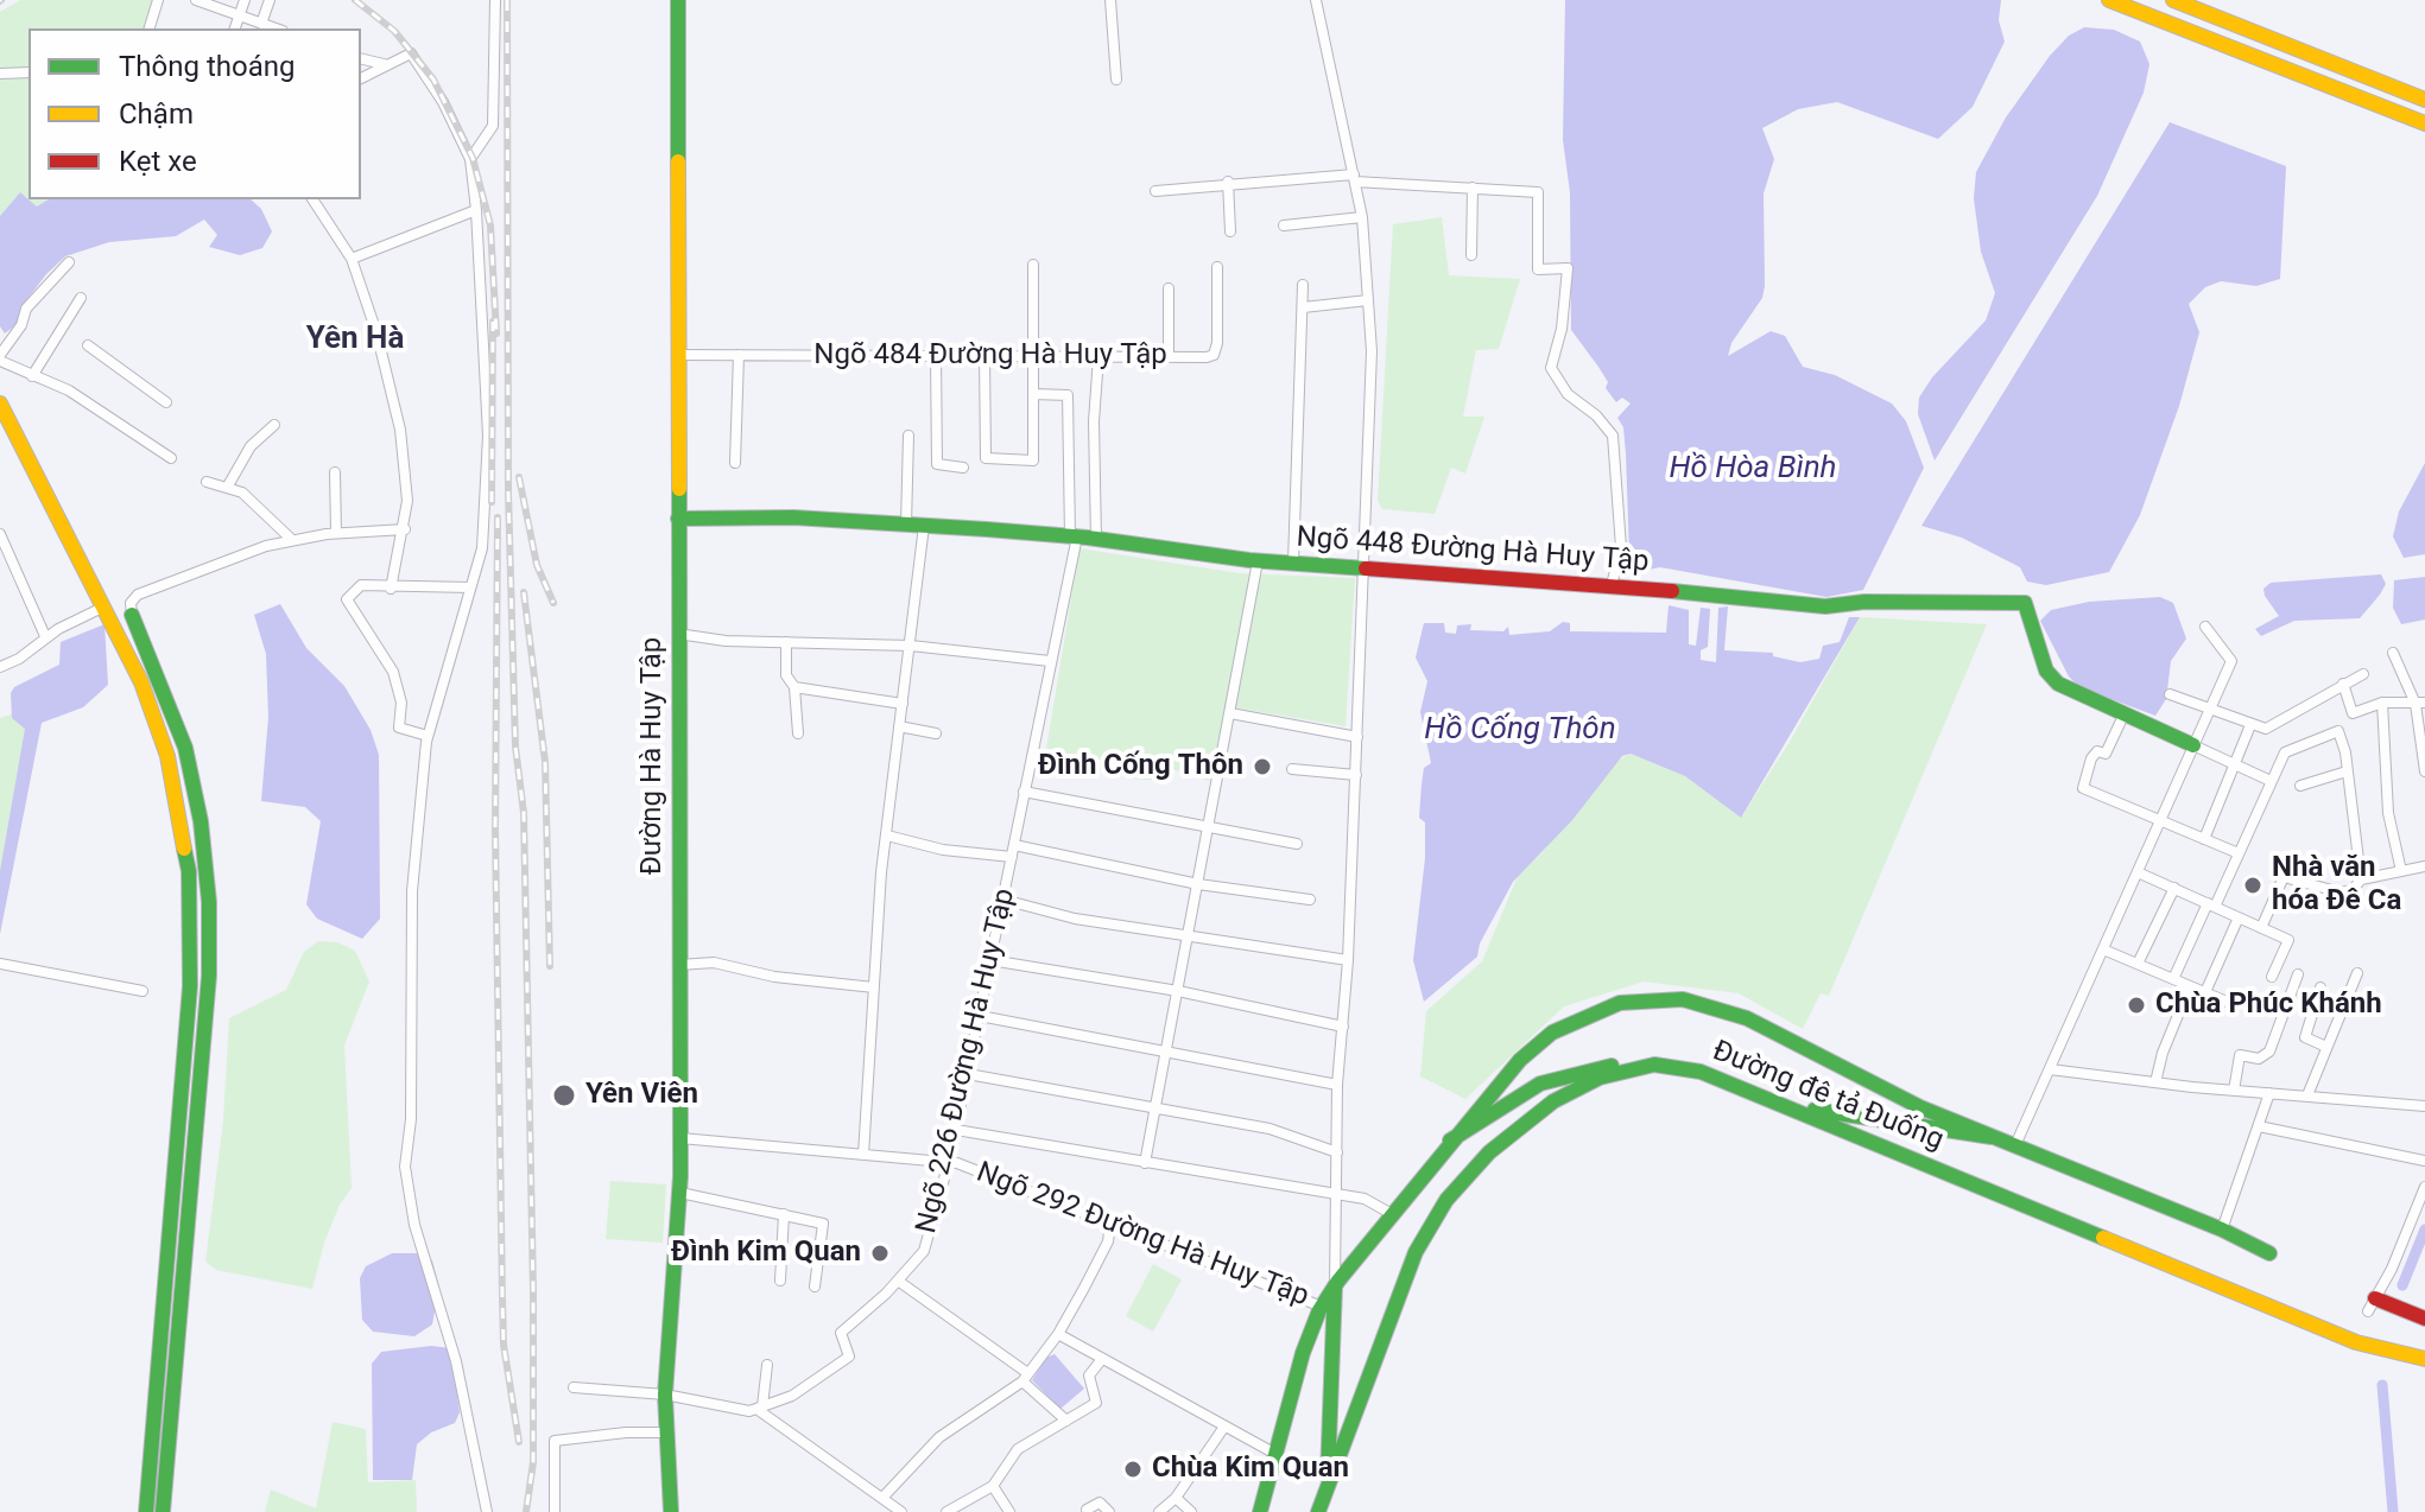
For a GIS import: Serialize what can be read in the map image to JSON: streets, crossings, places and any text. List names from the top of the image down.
{
  "streets": {
    "street": [
      "Ngõ 484 Đường Hà Huy Tập",
      "Ngõ 448 Đường Hà Huy Tập",
      "Đường Hà Huy Tập",
      "Ngõ 226 Đường Hà Huy Tập",
      "Đường đê tả Đuống",
      "Ngõ 292 Đường Hà Huy Tập"
    ]
  },
  "crossings": [
    ["Ngõ 484 Đường Hà Huy Tập", "Đường Hà Huy Tập"],
    ["Ngõ 448 Đường Hà Huy Tập", "Đường Hà Huy Tập"],
    ["Ngõ 448 Đường Hà Huy Tập", "Ngõ 226 Đường Hà Huy Tập"],
    ["Đường Hà Huy Tập", "Ngõ 292 Đường Hà Huy Tập"],
    ["Ngõ 226 Đường Hà Huy Tập", "Ngõ 292 Đường Hà Huy Tập"]
  ],
  "districts": ["Yên Hà"],
  "water": ["Hồ Hòa Bình", "Hồ Cống Thôn"],
  "places": [
    "Đình Cống Thôn",
    "Nhà văn hóa Đê Ca",
    "Chùa Phúc Khánh",
    "Yên Viên",
    "Đình Kim Quan",
    "Chùa Kim Quan"
  ],
  "legend": ["Thông thoáng", "Chậm", "Kẹt xe"]
}
